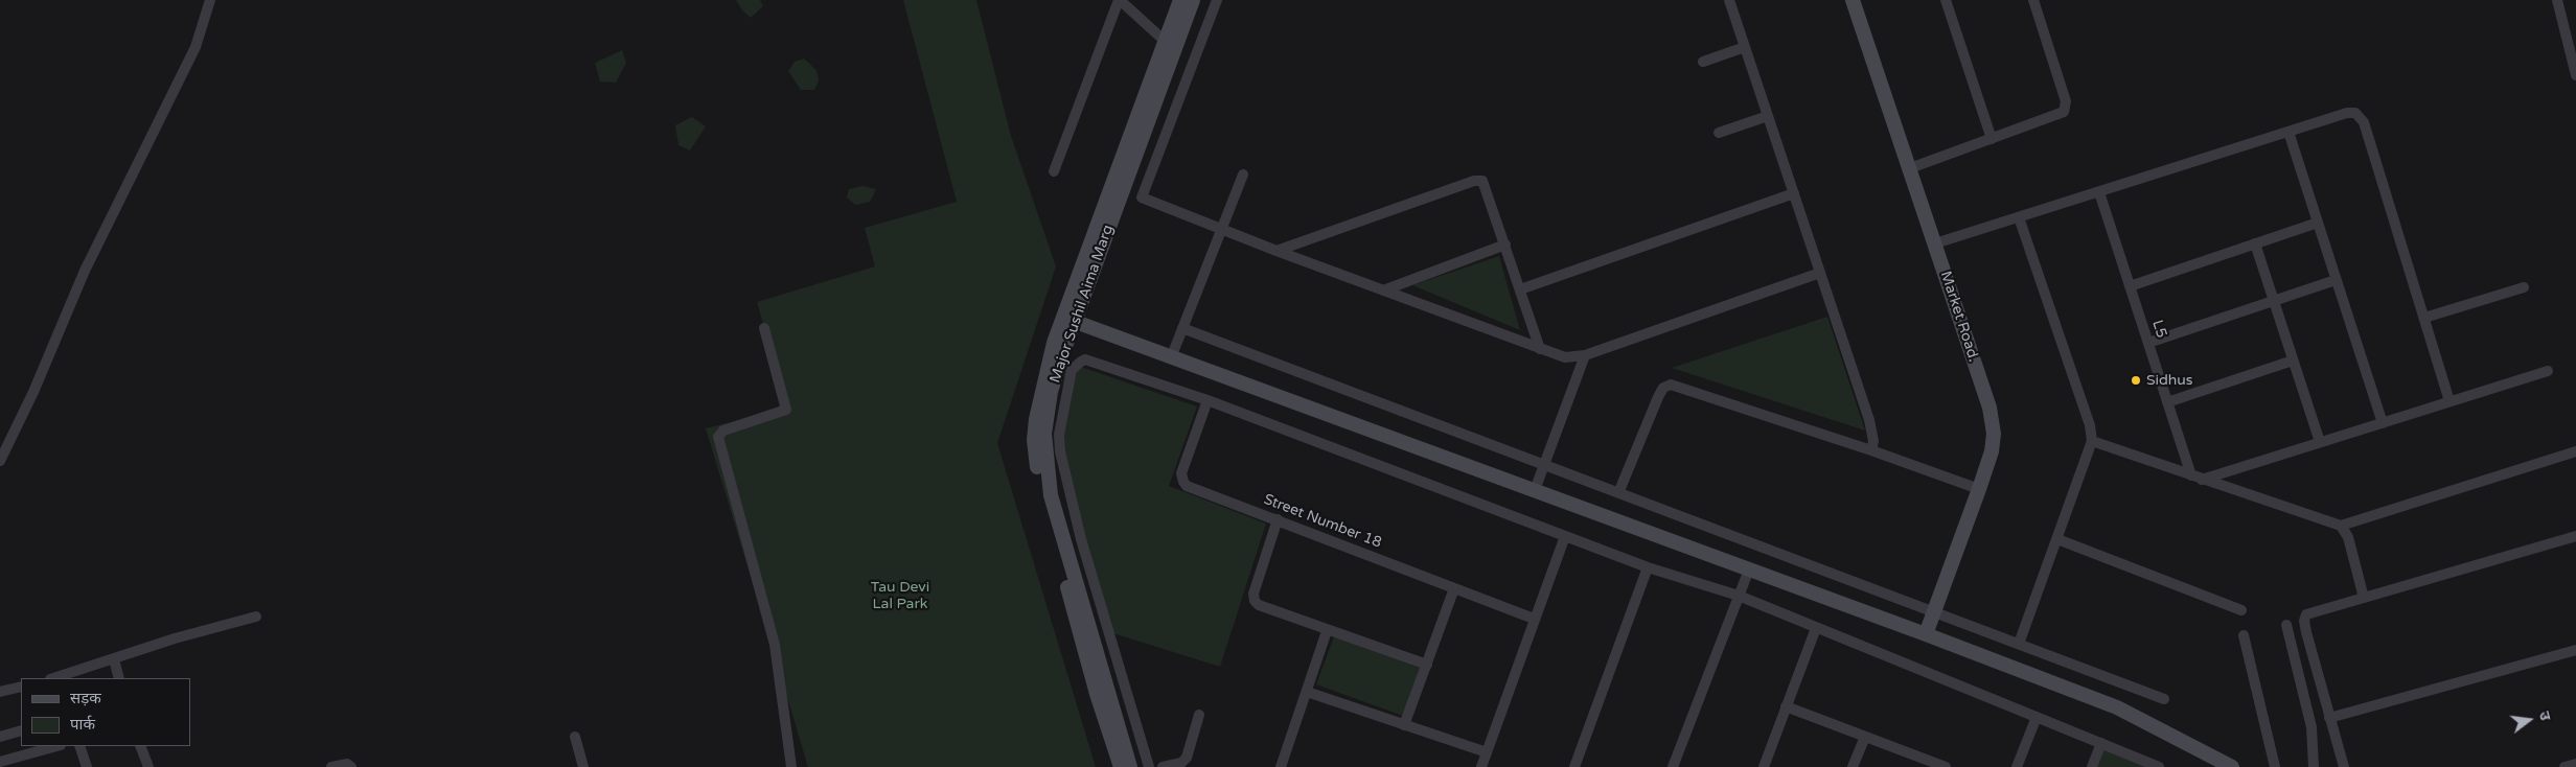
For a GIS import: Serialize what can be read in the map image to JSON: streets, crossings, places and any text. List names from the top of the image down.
{
  "streets": {
    "street": [
      "Major Sushil Aima Marg",
      "Market Road.",
      "L5",
      "Street Number 18"
    ]
  },
  "parks": ["Tau Devi Lal Park"],
  "places": ["Sidhus"],
  "legend": ["सड़क", "पार्क"],
  "north": "right"
}
